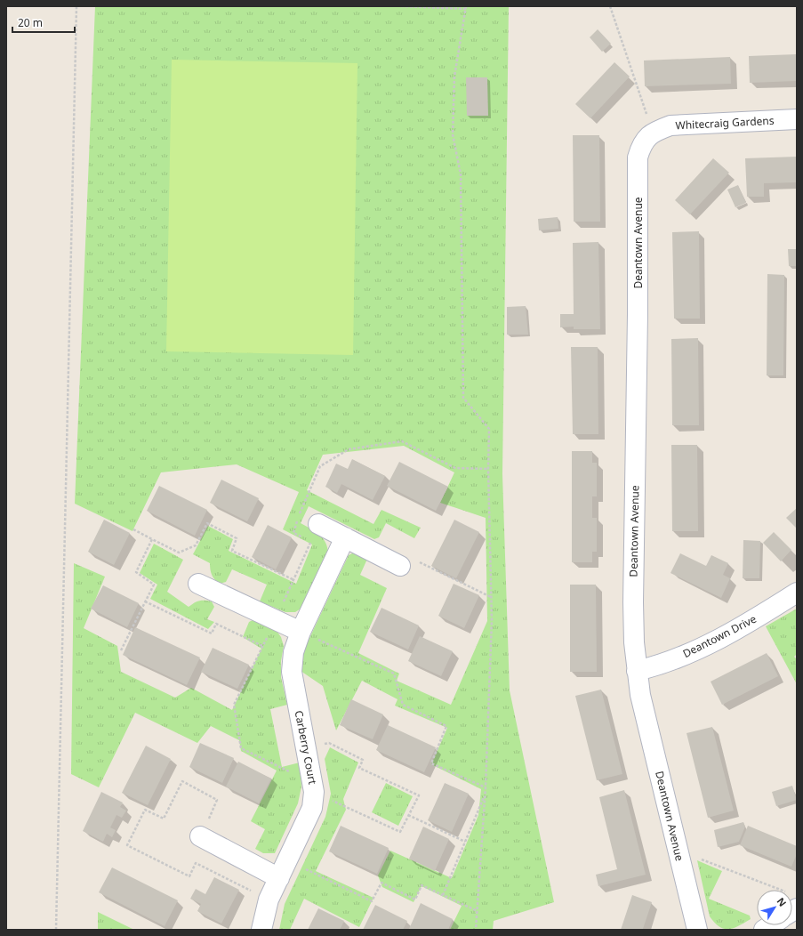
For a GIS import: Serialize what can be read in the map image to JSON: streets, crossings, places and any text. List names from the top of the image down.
{
  "streets": {
    "street": [
      "Whitecraig Gardens",
      "Deantown Avenue",
      "Deantown Drive",
      "Carberry Court"
    ]
  },
  "crossings": [
    ["Whitecraig Gardens", "Deantown Avenue"],
    ["Deantown Avenue", "Deantown Drive"]
  ],
  "scale_bar": "20 m",
  "north": "top right"
}
